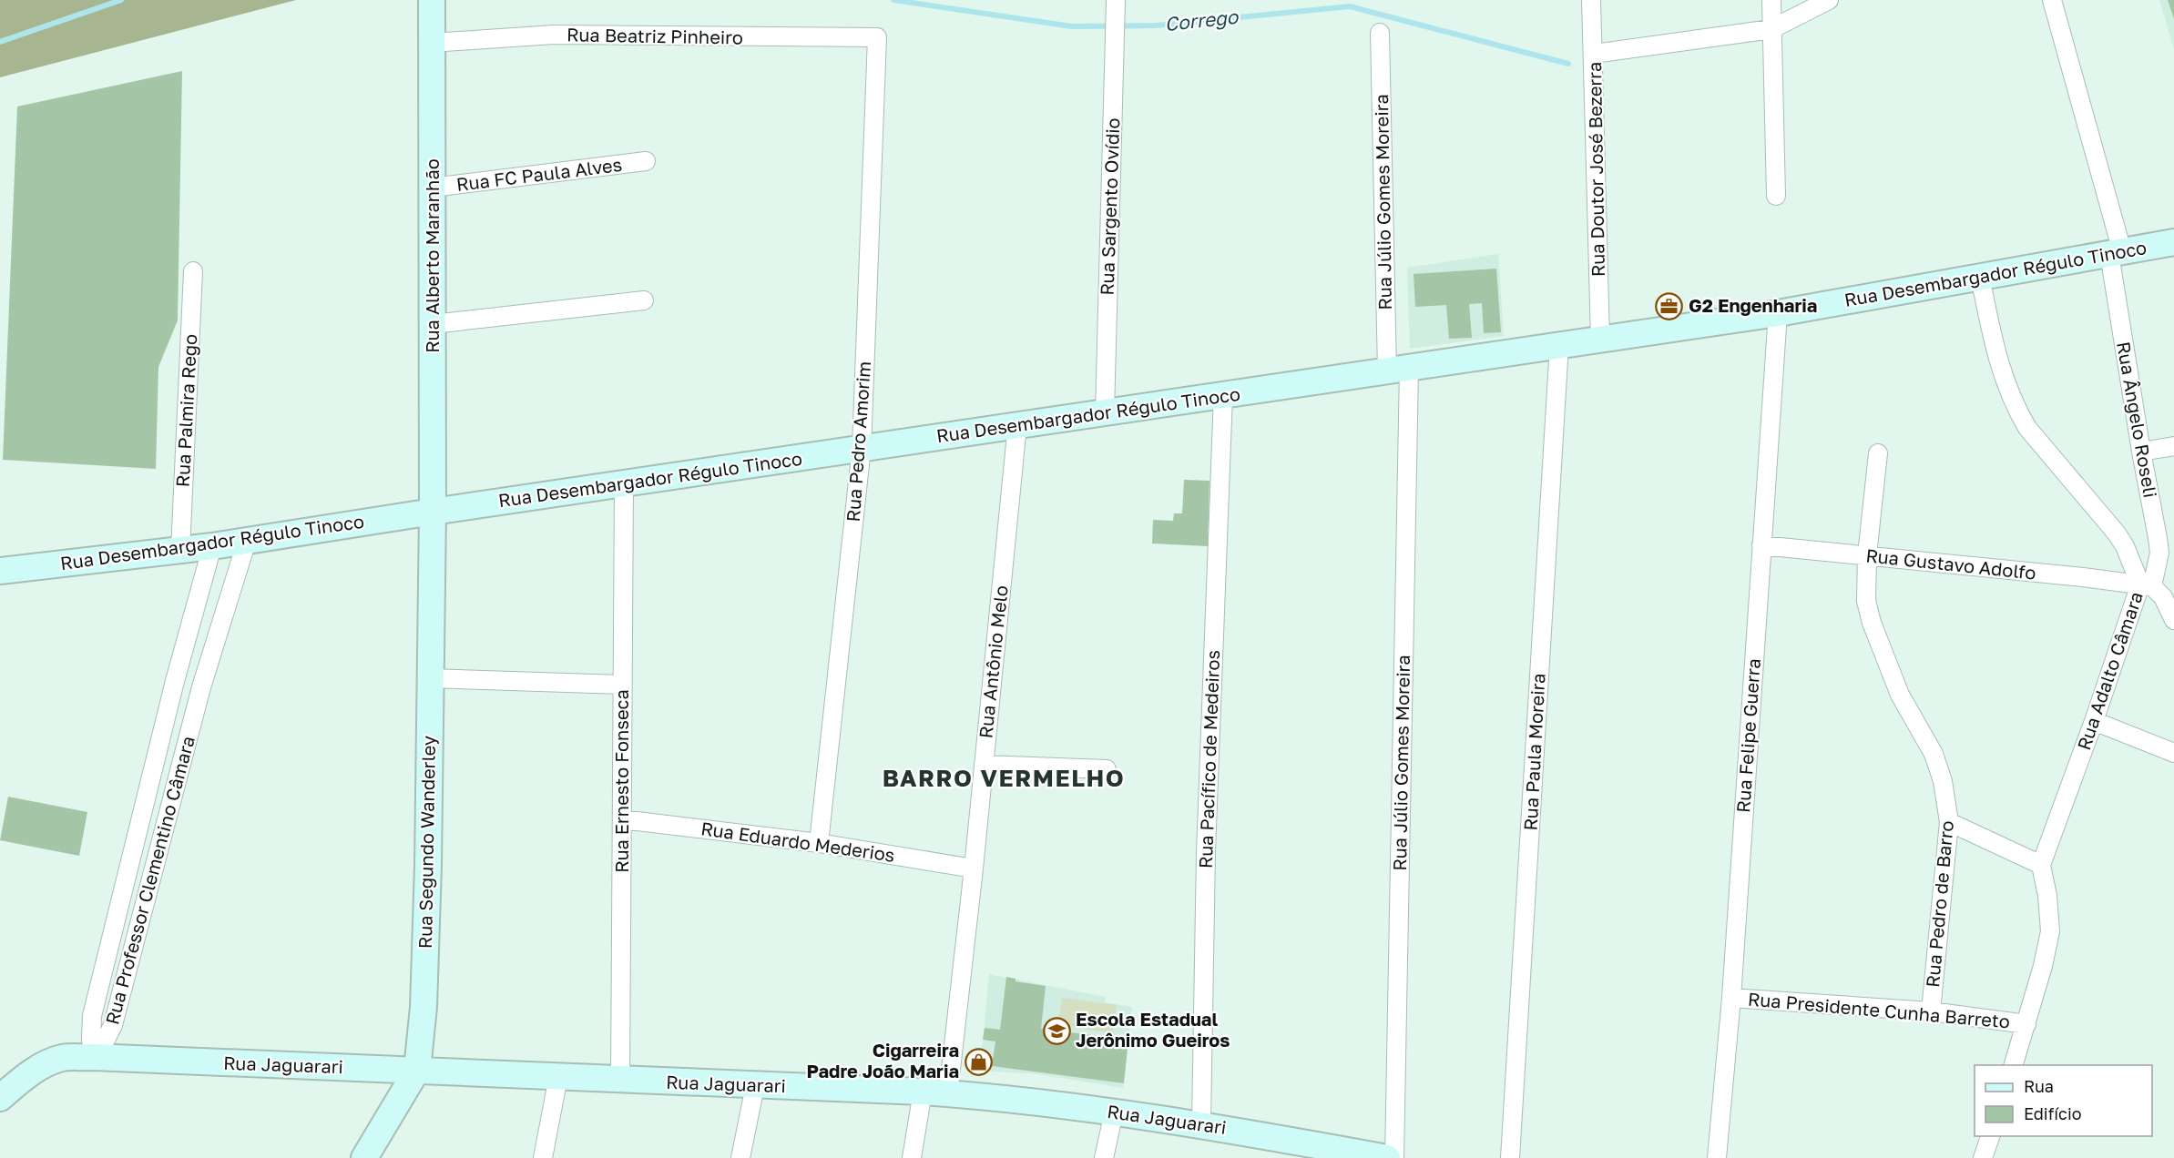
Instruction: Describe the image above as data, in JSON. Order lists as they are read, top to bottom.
{
  "streets": {
    "street": [
      "Rua Beatriz Pinheiro",
      "Rua Doutor José Bezerra",
      "Rua FC Paula Alves",
      "Rua Júlio Gomes Moreira",
      "Rua Sargento Ovídio",
      "Rua Alberto Maranhão",
      "Rua Desembargador Régulo Tinoco",
      "Rua Palmira Rego",
      "Rua Ângelo Roseli",
      "Rua Pedro Amorim",
      "Rua Gustavo Adolfo",
      "Rua Antônio Melo",
      "Rua Adalto Câmara",
      "Rua Felipe Guerra",
      "Rua Paula Moreira",
      "Rua Pacífico de Medeiros",
      "Rua Ernesto Fonseca",
      "Rua Segundo Wanderley",
      "Rua Eduardo Mederios",
      "Rua Professor Clementino Câmara",
      "Rua Pedro de Barro",
      "Rua Presidente Cunha Barreto",
      "Rua Jaguarari"
    ]
  },
  "crossings": [
    ["Rua Beatriz Pinheiro", "Rua Alberto Maranhão"],
    ["Rua Beatriz Pinheiro", "Rua Pedro Amorim"],
    ["Rua Doutor José Bezerra", "Rua Desembargador Régulo Tinoco"],
    ["Rua FC Paula Alves", "Rua Alberto Maranhão"],
    ["Rua Júlio Gomes Moreira", "Rua Desembargador Régulo Tinoco"],
    ["Rua Sargento Ovídio", "Rua Desembargador Régulo Tinoco"],
    ["Rua Alberto Maranhão", "Rua Desembargador Régulo Tinoco"],
    ["Rua Alberto Maranhão", "Rua Segundo Wanderley"],
    ["Rua Desembargador Régulo Tinoco", "Rua Palmira Rego"],
    ["Rua Desembargador Régulo Tinoco", "Rua Ângelo Roseli"],
    ["Rua Desembargador Régulo Tinoco", "Rua Pedro Amorim"],
    ["Rua Desembargador Régulo Tinoco", "Rua Antônio Melo"],
    ["Rua Desembargador Régulo Tinoco", "Rua Adalto Câmara"],
    ["Rua Desembargador Régulo Tinoco", "Rua Felipe Guerra"],
    ["Rua Desembargador Régulo Tinoco", "Rua Paula Moreira"],
    ["Rua Desembargador Régulo Tinoco", "Rua Pacífico de Medeiros"],
    ["Rua Desembargador Régulo Tinoco", "Rua Ernesto Fonseca"],
    ["Rua Desembargador Régulo Tinoco", "Rua Segundo Wanderley"],
    ["Rua Desembargador Régulo Tinoco", "Rua Professor Clementino Câmara"],
    ["Rua Ângelo Roseli", "Rua Gustavo Adolfo"],
    ["Rua Ângelo Roseli", "Rua Adalto Câmara"],
    ["Rua Pedro Amorim", "Rua Eduardo Mederios"],
    ["Rua Gustavo Adolfo", "Rua Adalto Câmara"],
    ["Rua Gustavo Adolfo", "Rua Felipe Guerra"],
    ["Rua Gustavo Adolfo", "Rua Pedro de Barro"],
    ["Rua Antônio Melo", "Rua Eduardo Mederios"],
    ["Rua Antônio Melo", "Rua Jaguarari"],
    ["Rua Felipe Guerra", "Rua Presidente Cunha Barreto"],
    ["Rua Pacífico de Medeiros", "Rua Jaguarari"],
    ["Rua Ernesto Fonseca", "Rua Eduardo Mederios"],
    ["Rua Ernesto Fonseca", "Rua Jaguarari"],
    ["Rua Segundo Wanderley", "Rua Jaguarari"],
    ["Rua Professor Clementino Câmara", "Rua Jaguarari"],
    ["Rua Pedro de Barro", "Rua Presidente Cunha Barreto"]
  ],
  "districts": ["BARRO VERMELHO"],
  "water": ["Corrego"],
  "places": {
    "office": ["G2 Engenharia"],
    "school or university": ["Escola Estadual Jerônimo Gueiros"],
    "shop": ["Cigarreira Padre João Maria"]
  },
  "legend": ["Rua", "Edifício"]
}
